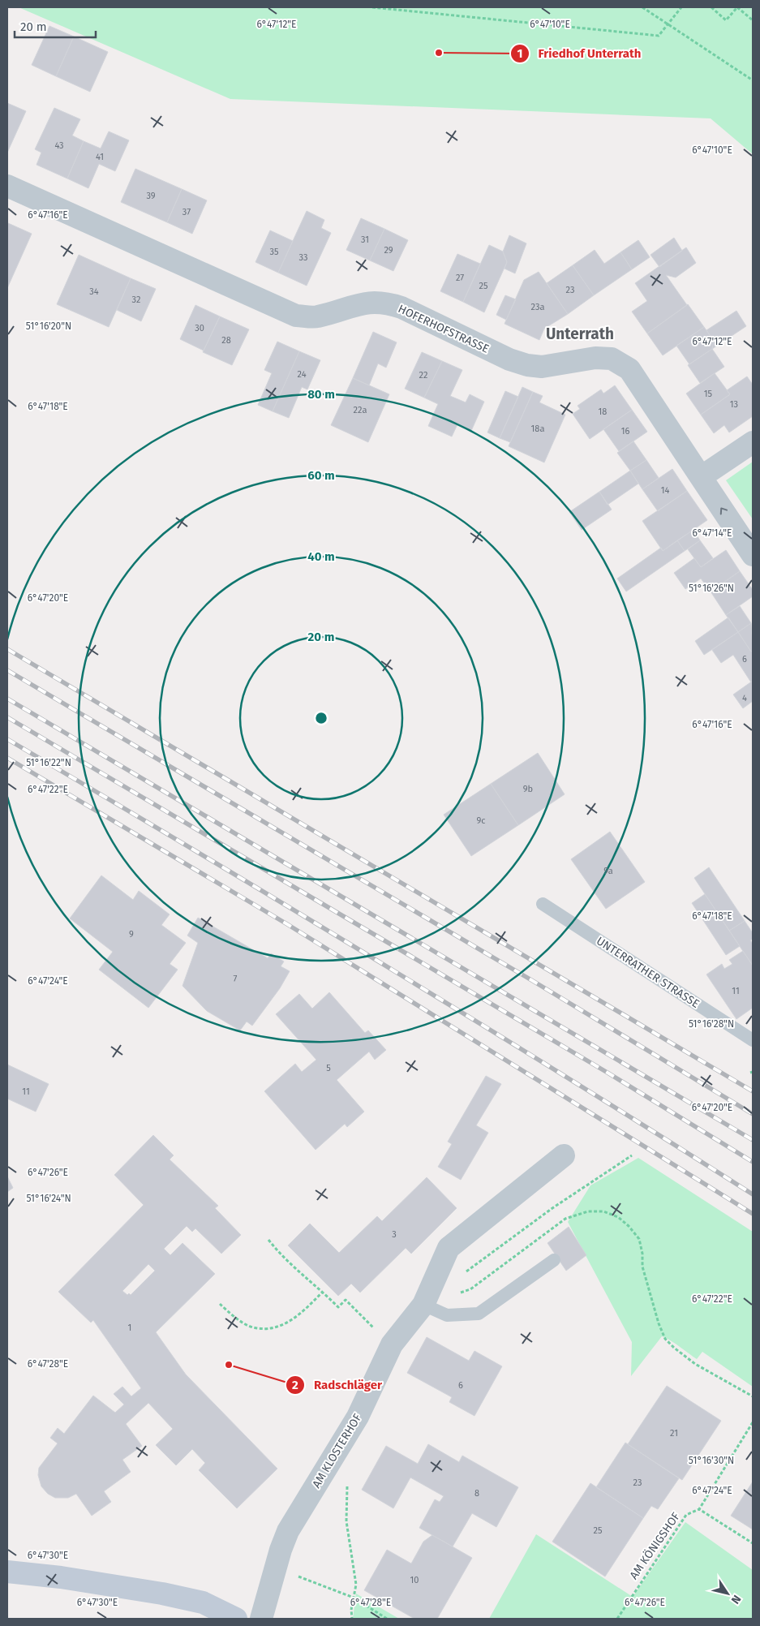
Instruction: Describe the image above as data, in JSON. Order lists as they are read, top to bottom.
{
  "streets": {
    "street": ["HOFERHOFSTRASSE", "AM KLOSTERHOF"],
    "lane": ["UNTERRATHER STRASSE"],
    "path": ["AM KÖNIGSHOF"]
  },
  "districts": ["Unterrath"],
  "places": ["Friedhof Unterrath", "Radschläger"],
  "house_numbers": [
    "43",
    "41",
    "39",
    "37",
    "31",
    "29",
    "35",
    "33",
    "27",
    "25",
    "23",
    "34",
    "32",
    "23a",
    "30",
    "28",
    "24",
    "22",
    "15",
    "13",
    "22a",
    "18",
    "18a",
    "16",
    "14",
    "6",
    "4",
    "9b",
    "9c",
    "9a",
    "9",
    "7",
    "11",
    "5",
    "11",
    "3",
    "1",
    "6",
    "21",
    "23",
    "8",
    "25",
    "10"
  ],
  "scale_bar": "20 m",
  "north": "bottom right",
  "coordinates": [
    "6°47'12\"E",
    "6°47'10\"E",
    "6°47'16\"E",
    "51°16'20\"N",
    "6°47'18\"E",
    "6°47'14\"E",
    "51°16'26\"N",
    "6°47'20\"E",
    "51°16'22\"N",
    "6°47'22\"E",
    "6°47'24\"E",
    "51°16'28\"N",
    "6°47'26\"E",
    "51°16'24\"N",
    "6°47'28\"E",
    "51°16'30\"N",
    "6°47'30\"E"
  ],
  "rings": [
    "80 m",
    "60 m",
    "40 m",
    "20 m"
  ]
}
